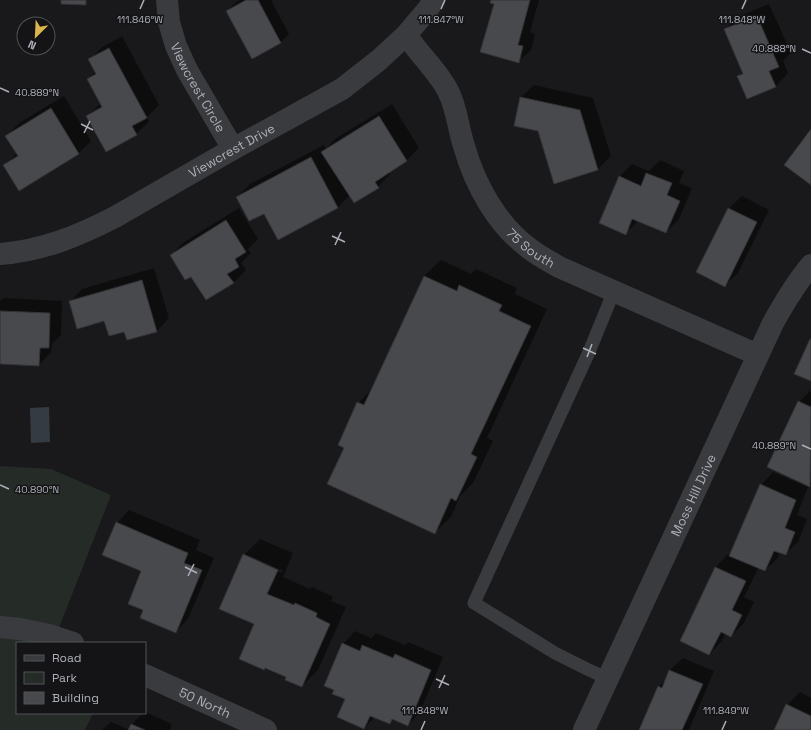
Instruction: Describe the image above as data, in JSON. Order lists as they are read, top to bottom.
{
  "streets": {
    "street": [
      "Viewcrest Circle",
      "Viewcrest Drive",
      "75 South",
      "Moss Hill Drive",
      "50 North"
    ]
  },
  "crossings": [
    ["Viewcrest Circle", "Viewcrest Drive"],
    ["Viewcrest Drive", "75 South"],
    ["75 South", "Moss Hill Drive"]
  ],
  "legend": ["Road", "Park", "Building"],
  "north": "bottom left",
  "coordinates": [
    "111.846°W",
    "111.847°W",
    "111.848°W",
    "40.888°N",
    "40.889°N",
    "40.890°N",
    "111.849°W"
  ]
}
